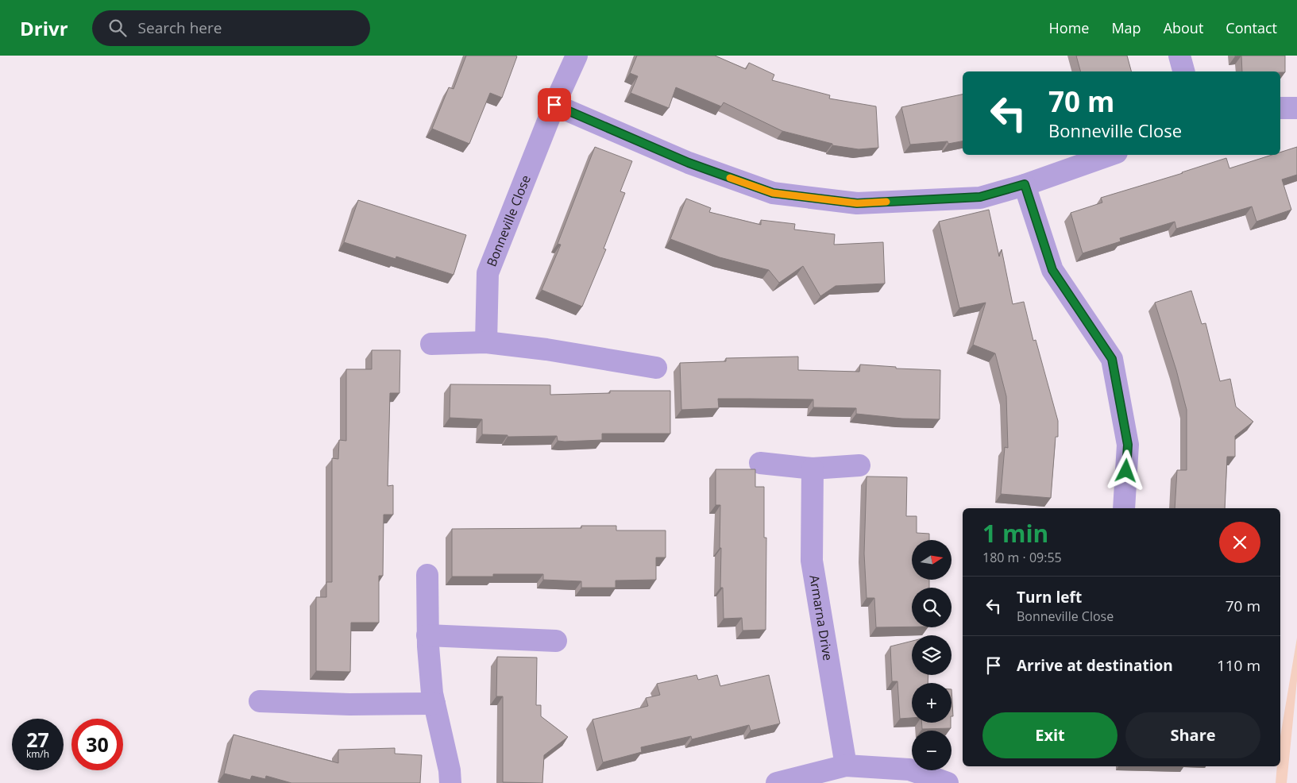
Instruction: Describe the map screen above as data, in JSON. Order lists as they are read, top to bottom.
{
  "streets": {
    "street": ["Bonneville Close", "Armarna Drive"]
  },
  "north": "right",
  "page": {
    "header": "Drivr",
    "search": "Search here",
    "nav": [
      "Home",
      "Map",
      "About",
      "Contact"
    ],
    "turn": ["70 m", "Bonneville Close"],
    "heading": ["1 min", "180 m · 09:55"],
    "map_buttons": ["+", "−"],
    "list": [
      {
        "name": "Turn left",
        "note": "Bonneville Close",
        "value": "70 m"
      },
      {
        "name": "Arrive at destination",
        "value": "110 m"
      }
    ],
    "buttons": ["Exit", "Share"],
    "speed": "27 km/h",
    "limit": "30"
  }
}
